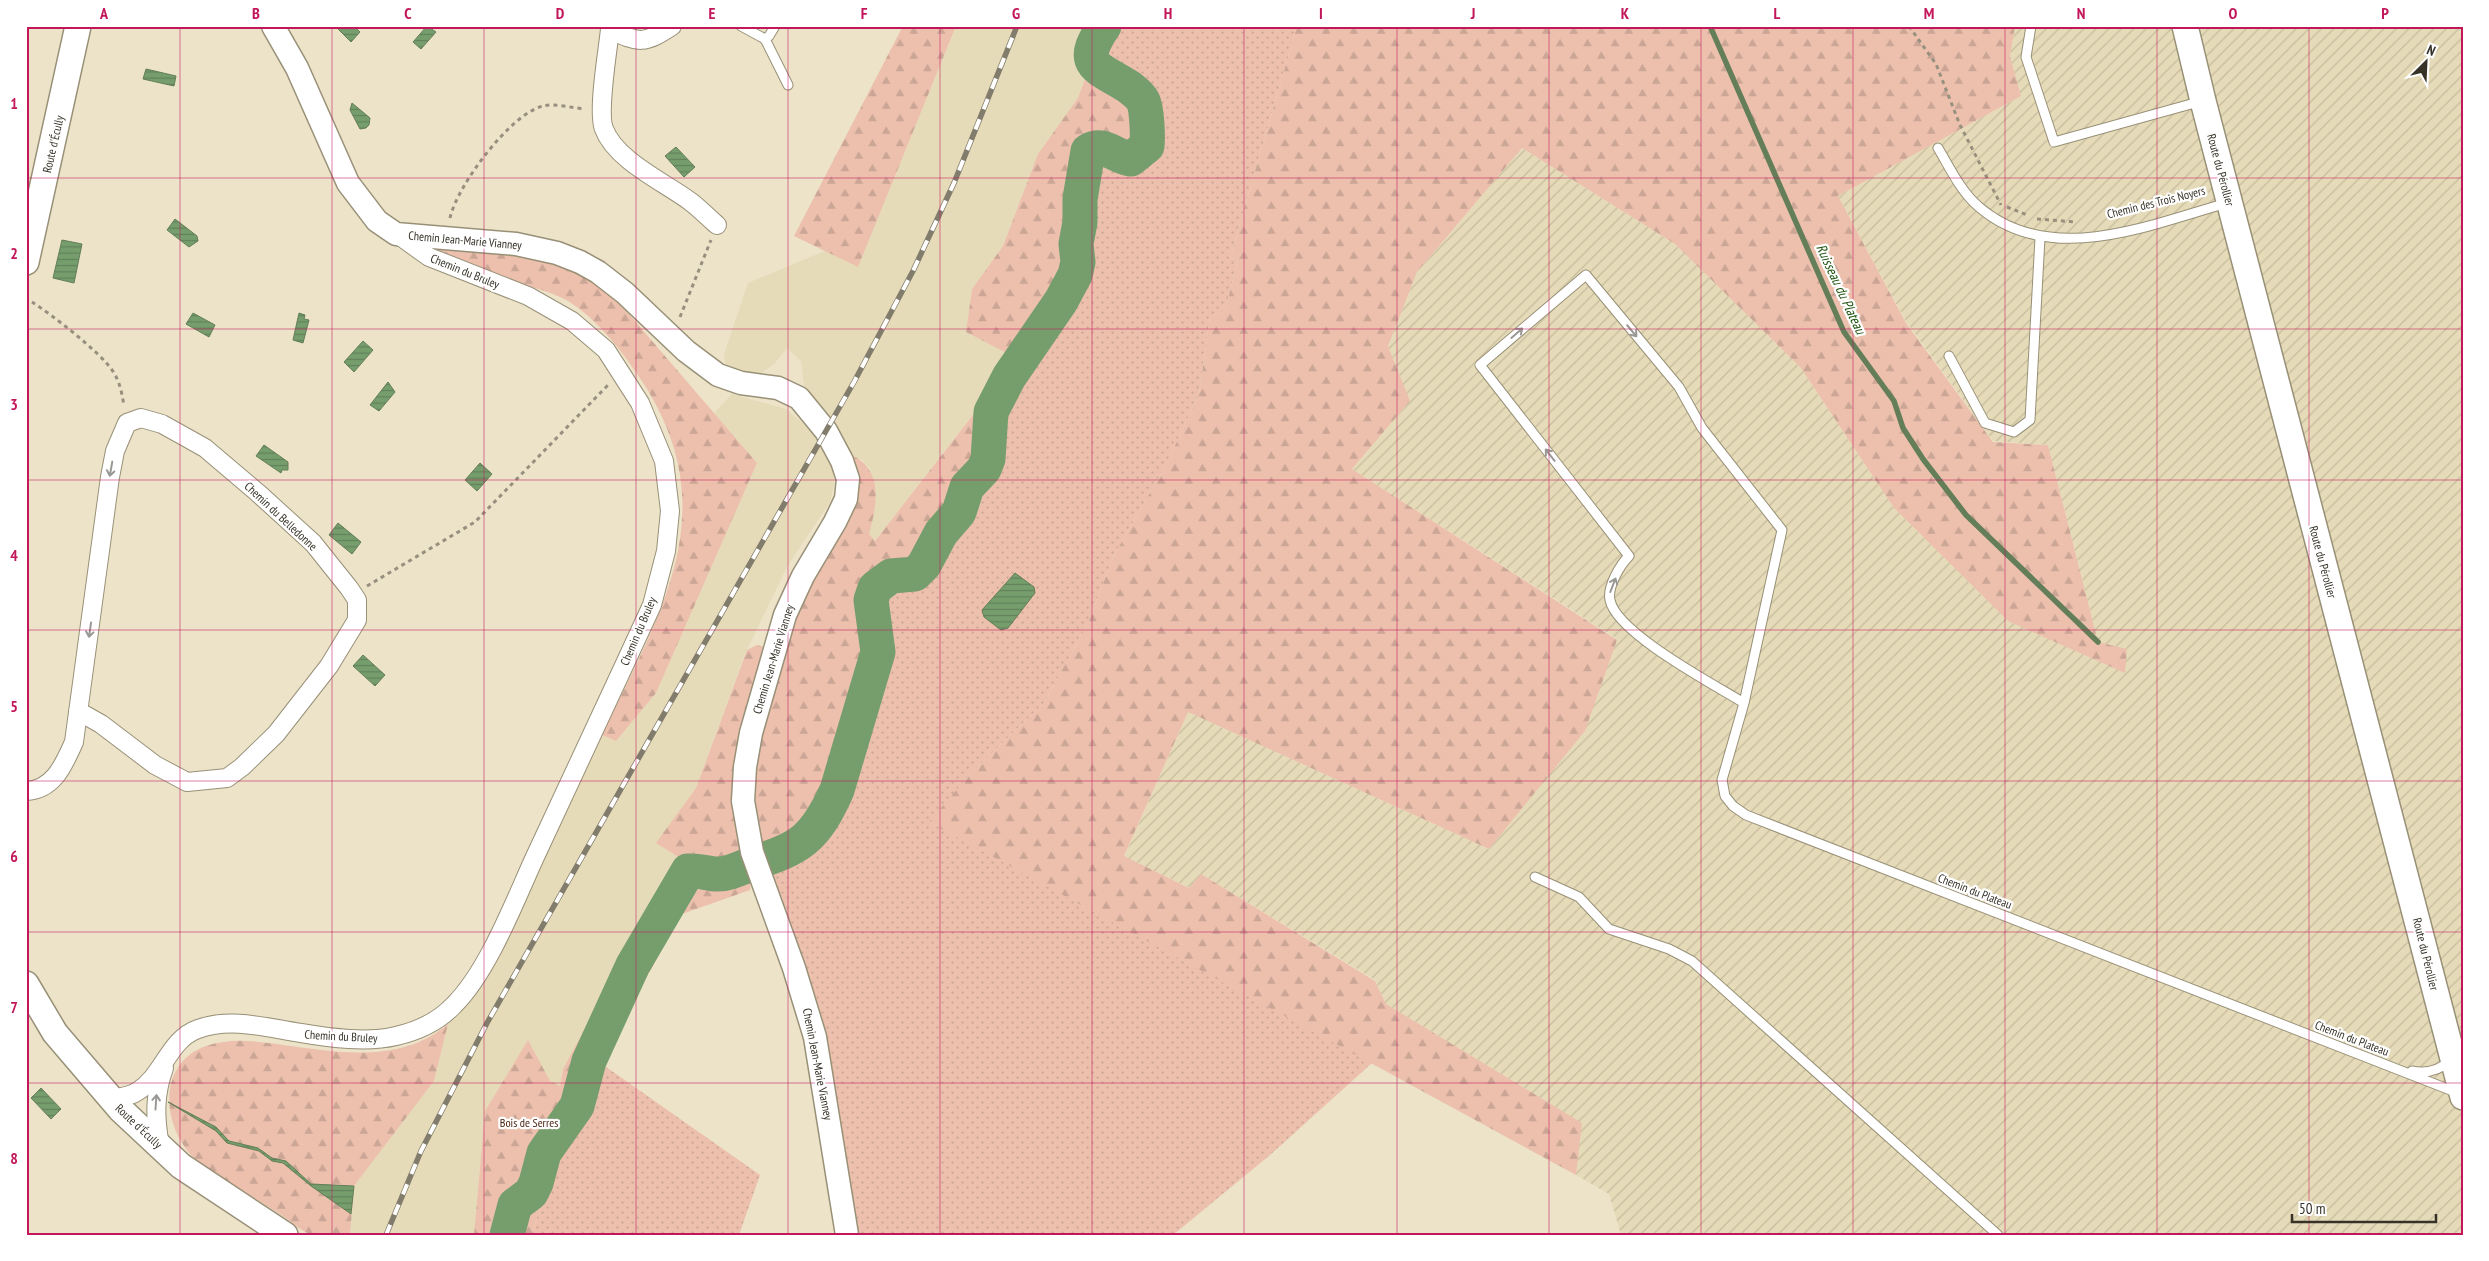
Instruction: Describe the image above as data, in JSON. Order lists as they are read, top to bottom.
{
  "streets": {
    "main road": ["Route d'Écully", "Route du Pérollier"],
    "street": ["Chemin Jean-Marie Vianney", "Chemin du Bruley", "Chemin du Belledonne"],
    "lane": ["Chemin du Plateau"]
  },
  "crossings": [
    ["Route d'Écully", "Chemin du Bruley"],
    ["Route du Pérollier", "Chemin du Plateau"],
    ["Chemin Jean-Marie Vianney", "Chemin du Bruley"]
  ],
  "water": ["Ruisseau du Plateau"],
  "parks": ["Bois de Serres"],
  "scale_bar": "50 m",
  "north": "top right",
  "grid": {
    "columns": [
      "A",
      "B",
      "C",
      "D",
      "E",
      "F",
      "G",
      "H",
      "I",
      "J",
      "K",
      "L",
      "M",
      "N",
      "O",
      "P"
    ],
    "rows": [
      "1",
      "2",
      "3",
      "4",
      "5",
      "6",
      "7",
      "8"
    ]
  }
}
